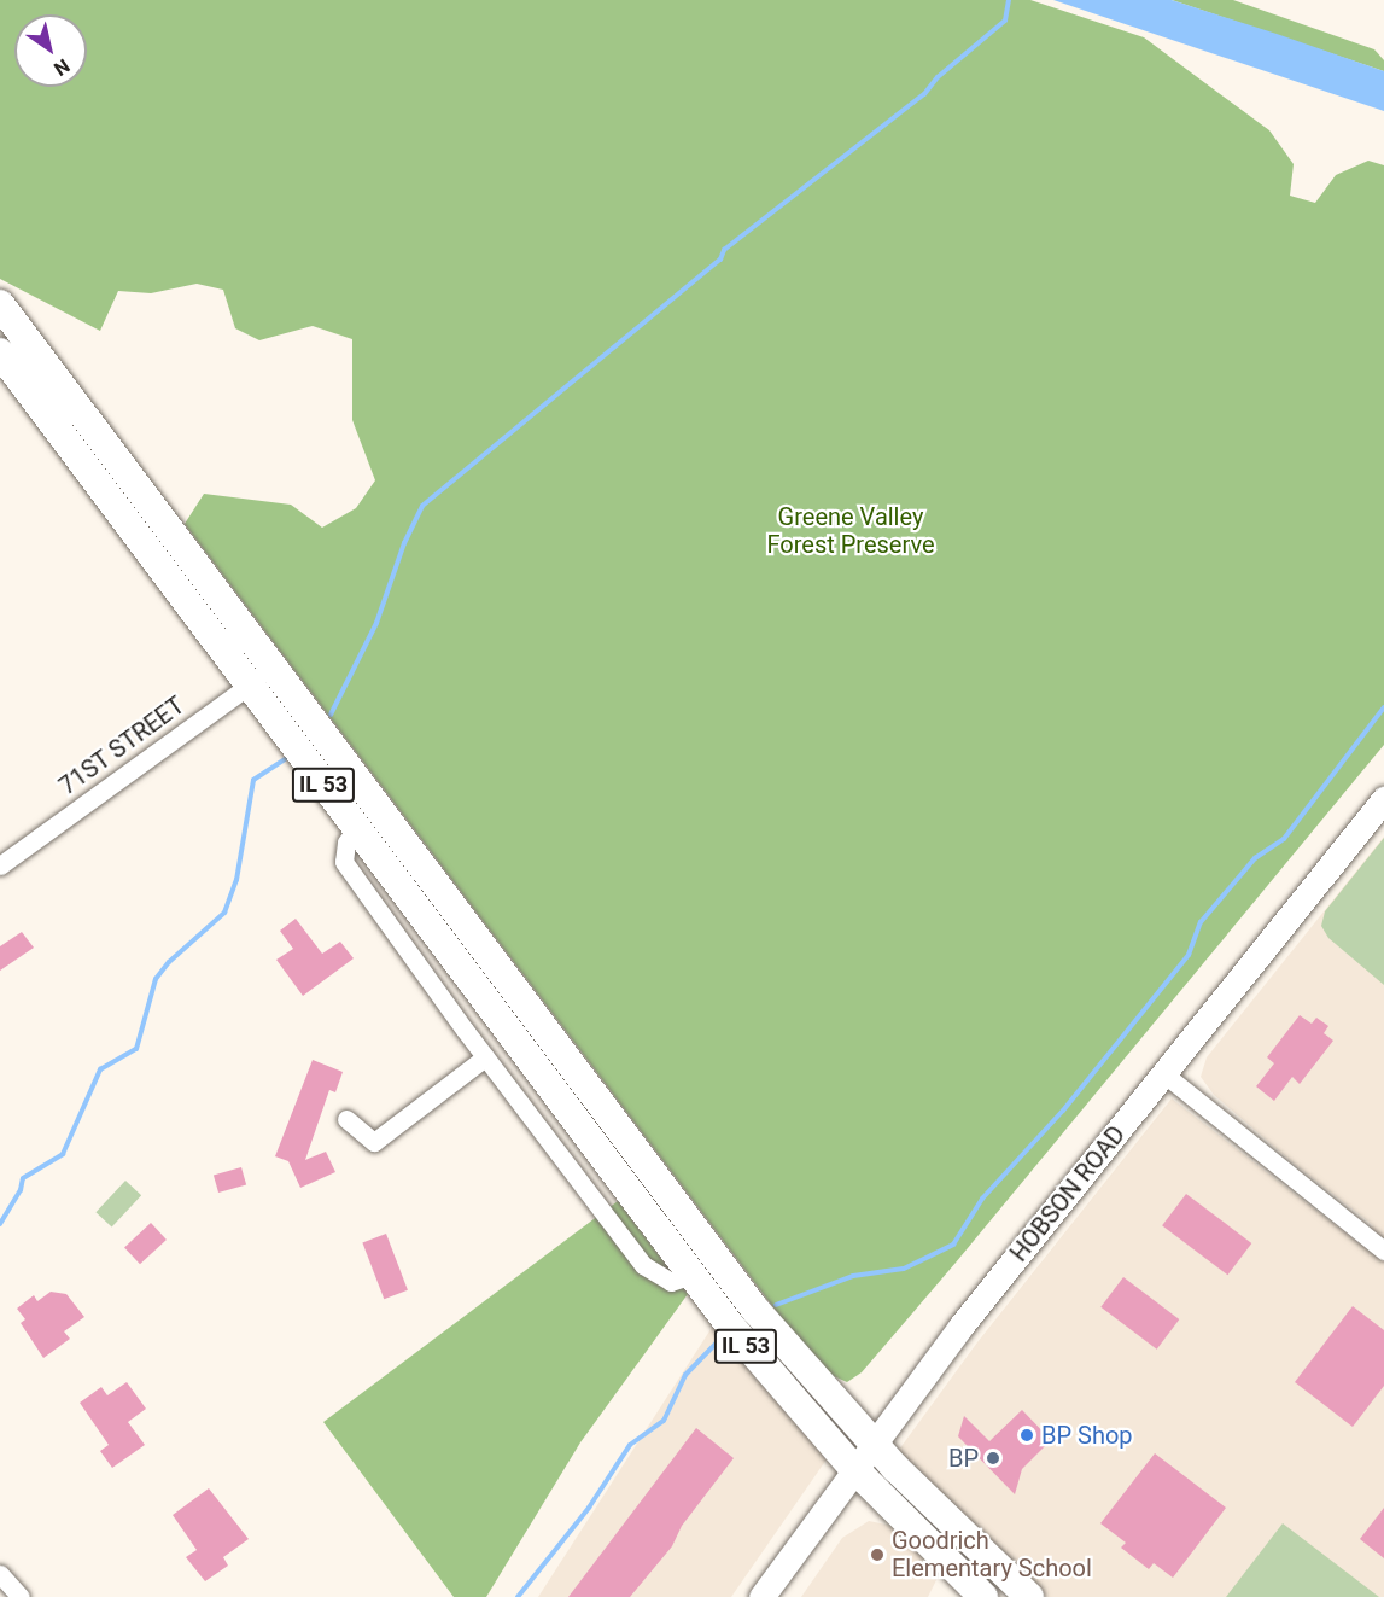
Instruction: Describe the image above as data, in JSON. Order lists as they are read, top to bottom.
{
  "streets": {
    "main road": ["IL 53", "HOBSON ROAD"],
    "street": ["71ST STREET"]
  },
  "crossings": [
    ["71ST STREET", "IL 53"],
    ["IL 53", "HOBSON ROAD"]
  ],
  "parks": ["Greene Valley Forest Preserve"],
  "places": ["BP Shop", "BP", "Goodrich Elementary School"],
  "north": "bottom right"
}
